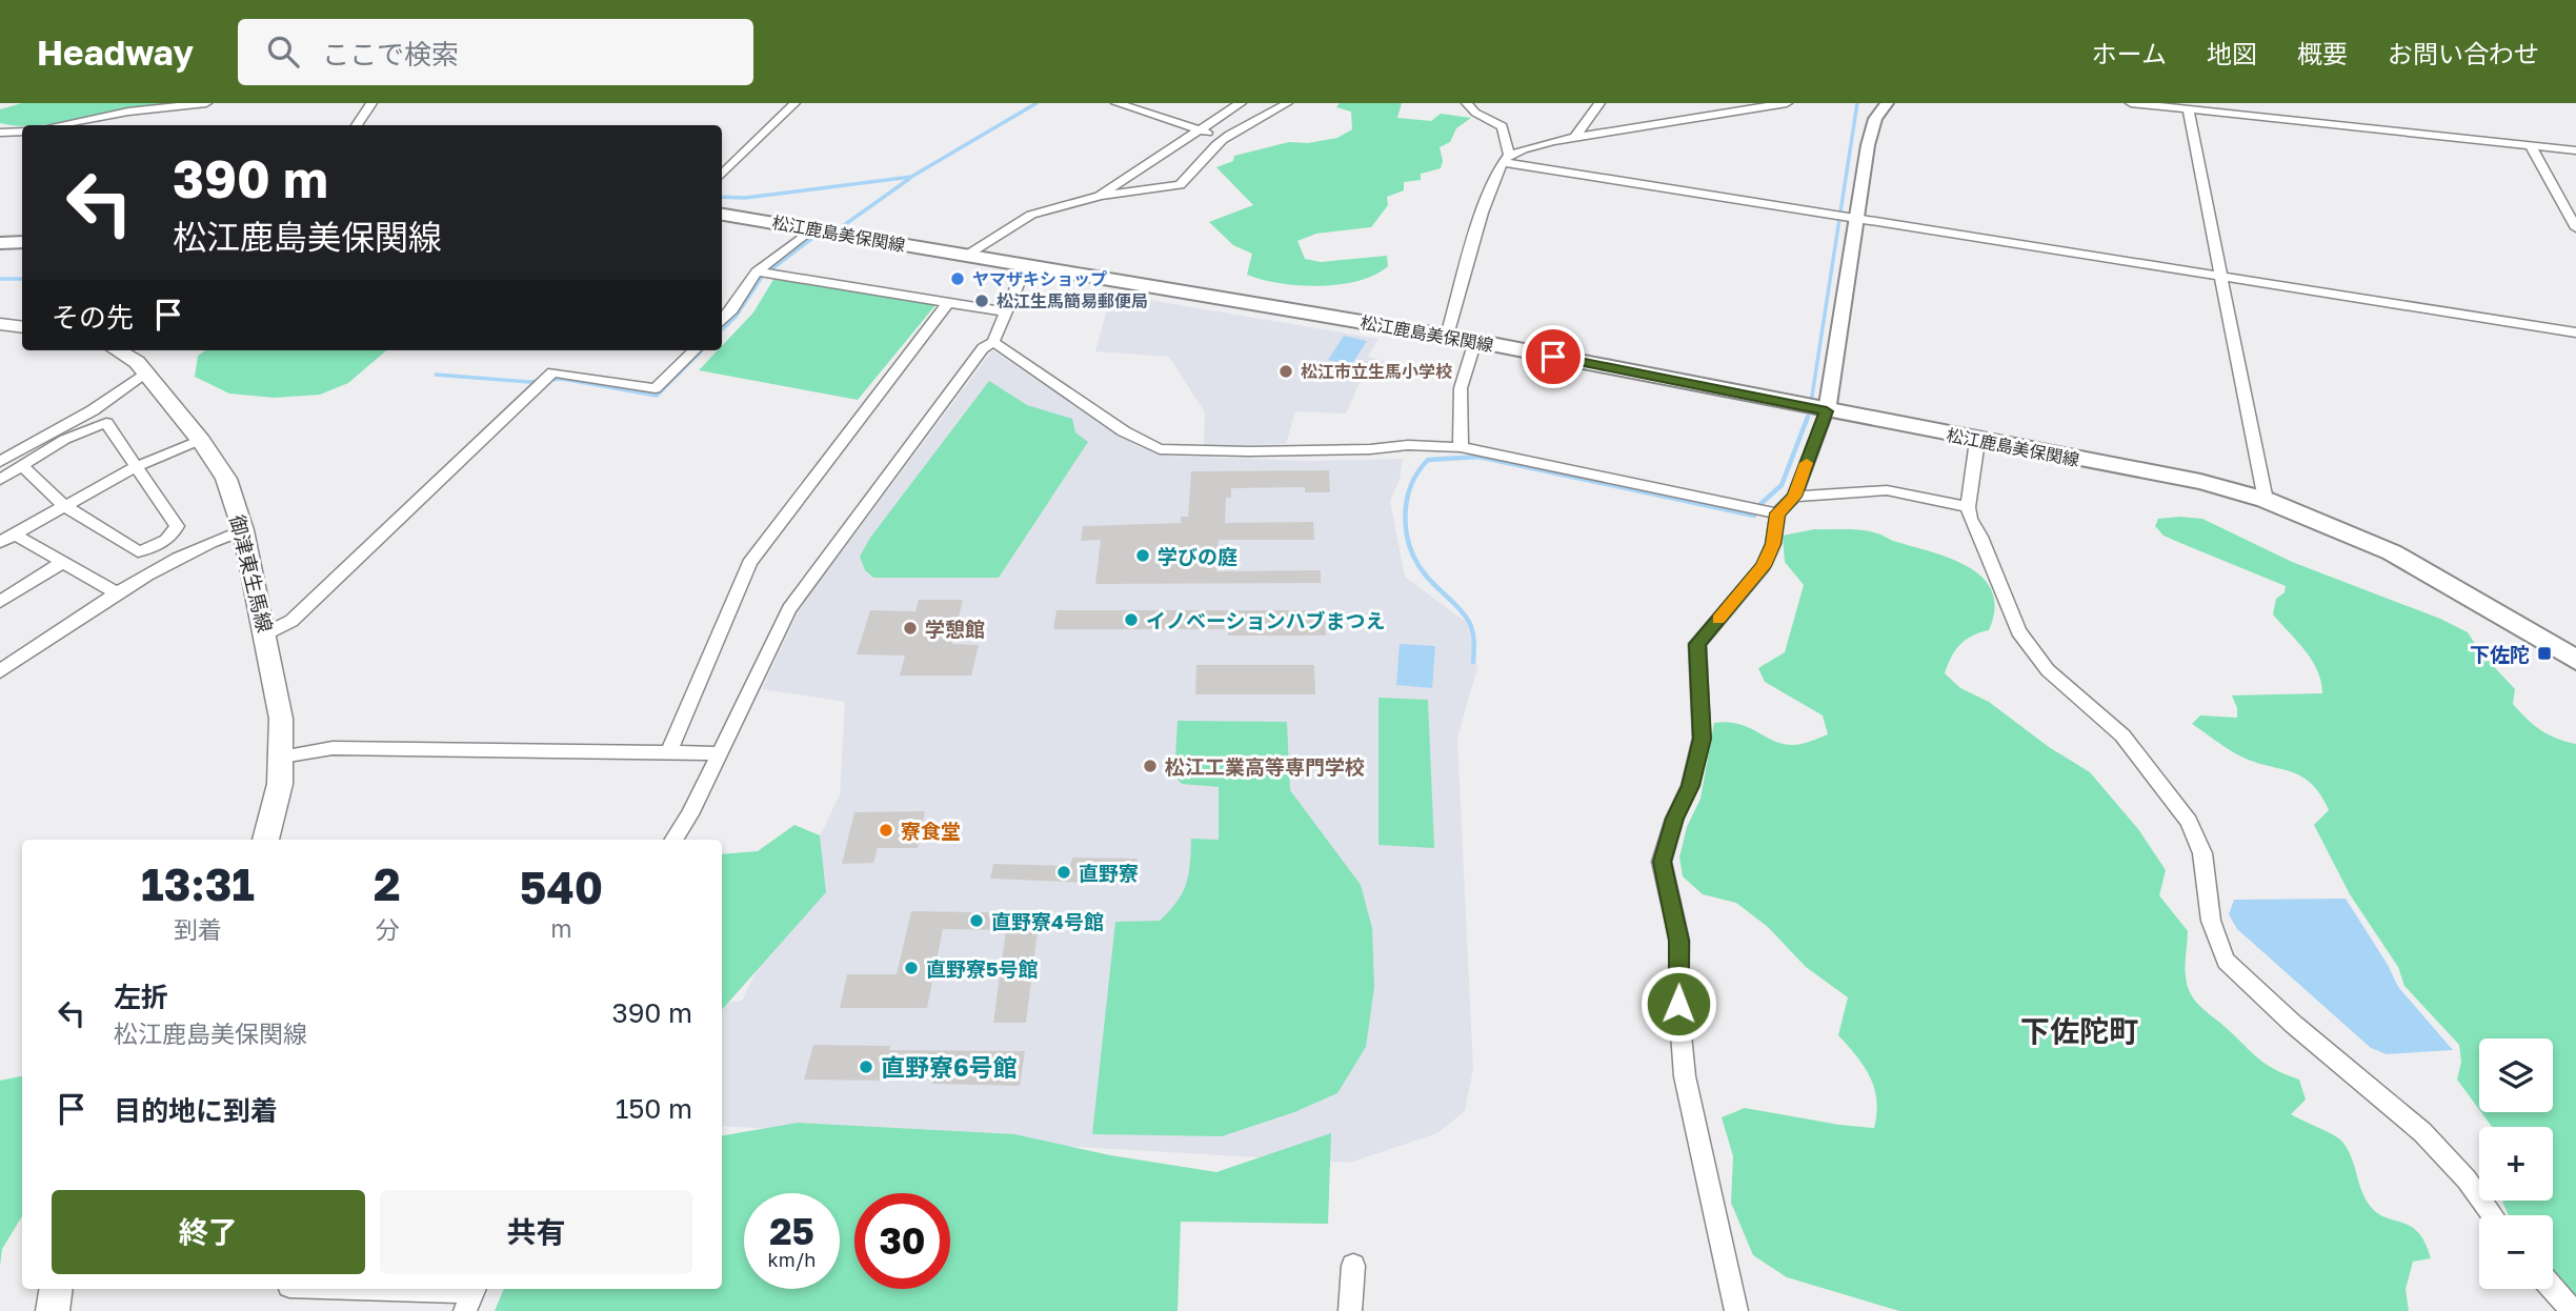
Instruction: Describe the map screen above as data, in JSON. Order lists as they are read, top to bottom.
{
  "streets": {
    "main road": ["松江鹿島美保関線", "御津東生馬線"]
  },
  "districts": ["下佐陀町"],
  "places": {
    "other": [
      "ヤマザキショップ",
      "松江生馬簡易郵便局",
      "松江市立生馬小学校",
      "学びの庭",
      "イノベーションハブまつえ",
      "学憩館",
      "松江工業高等専門学校",
      "寮食堂",
      "直野寮",
      "直野寮4号館",
      "直野寮5号館",
      "直野寮6号館"
    ],
    "transit": ["下佐陀"]
  },
  "page": {
    "header": "Headway",
    "search": "ここで検索",
    "nav": [
      "ホーム",
      "地図",
      "概要",
      "お問い合わせ"
    ],
    "turn": ["390 m", "松江鹿島美保関線"],
    "then": "その先",
    "eta": [
      "13:31",
      "到着",
      "2",
      "分",
      "540",
      "m"
    ],
    "list": [
      {
        "name": "左折",
        "note": "松江鹿島美保関線",
        "value": "390 m"
      },
      {
        "name": "目的地に到着",
        "value": "150 m"
      }
    ],
    "map_buttons": ["+", "−"],
    "buttons": ["終了", "共有"],
    "speed": "25 km/h",
    "limit": "30"
  }
}
